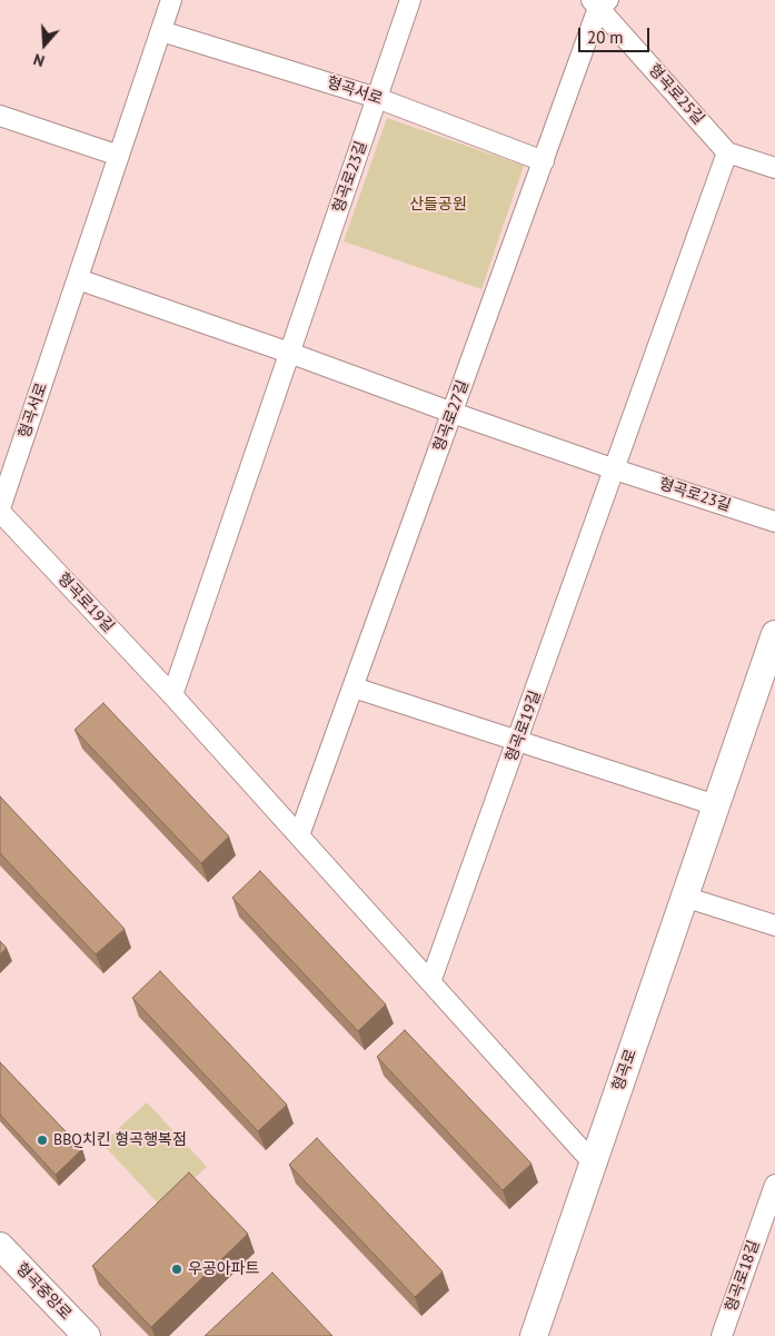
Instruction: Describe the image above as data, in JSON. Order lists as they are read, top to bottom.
{
  "streets": {
    "street": [
      "형곡서로",
      "형곡로25길",
      "형곡로23길",
      "형곡로27길",
      "형곡로19길",
      "형곡로",
      "형곡로18길",
      "형곡중앙로"
    ]
  },
  "crossings": [
    ["형곡서로", "형곡로23길"],
    ["형곡서로", "형곡로27길"],
    ["형곡서로", "형곡로19길"],
    ["형곡로25길", "형곡로27길"],
    ["형곡로23길", "형곡로27길"],
    ["형곡로23길", "형곡로19길"],
    ["형곡로27길", "형곡로19길"],
    ["형곡로19길", "형곡로"]
  ],
  "parks": ["산들공원"],
  "places": ["BBQ치킨 형곡행복점", "우공아파트"],
  "scale_bar": "20 m",
  "north": "bottom"
}
